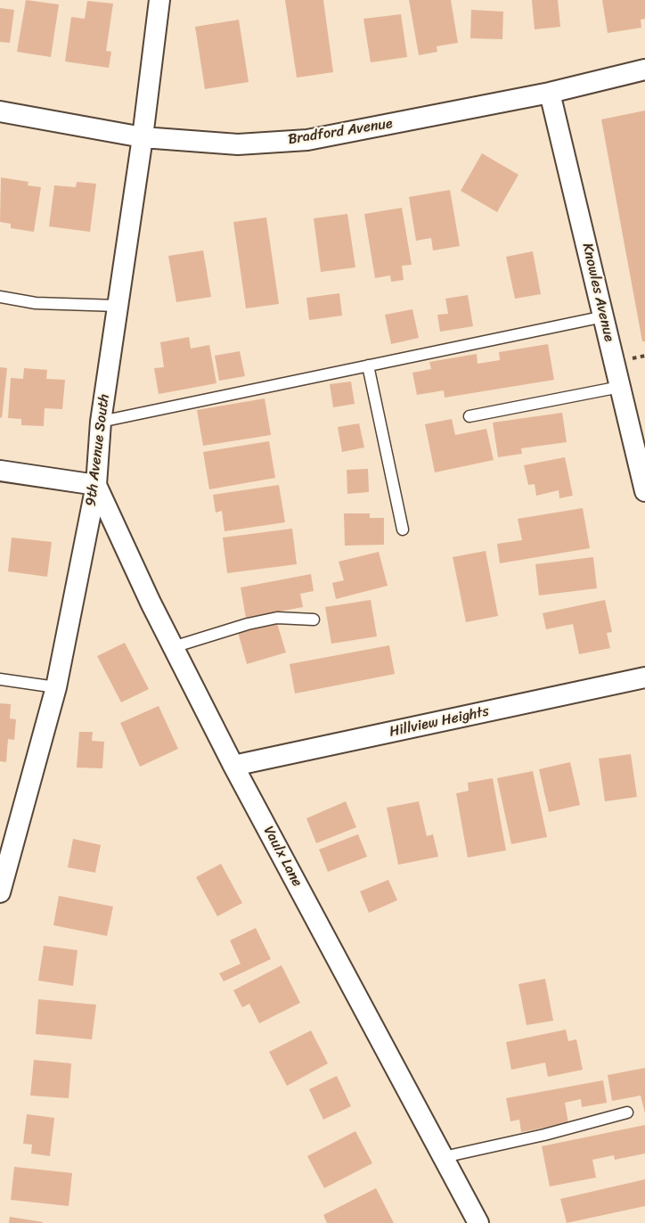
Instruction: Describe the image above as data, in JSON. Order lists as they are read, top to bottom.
{
  "streets": {
    "street": [
      "Bradford Avenue",
      "Knowles Avenue",
      "9th Avenue South",
      "Hillview Heights",
      "Vaulx Lane"
    ]
  },
  "crossings": [
    ["Bradford Avenue", "Knowles Avenue"],
    ["Bradford Avenue", "9th Avenue South"],
    ["9th Avenue South", "Vaulx Lane"],
    ["Hillview Heights", "Vaulx Lane"]
  ]
}
